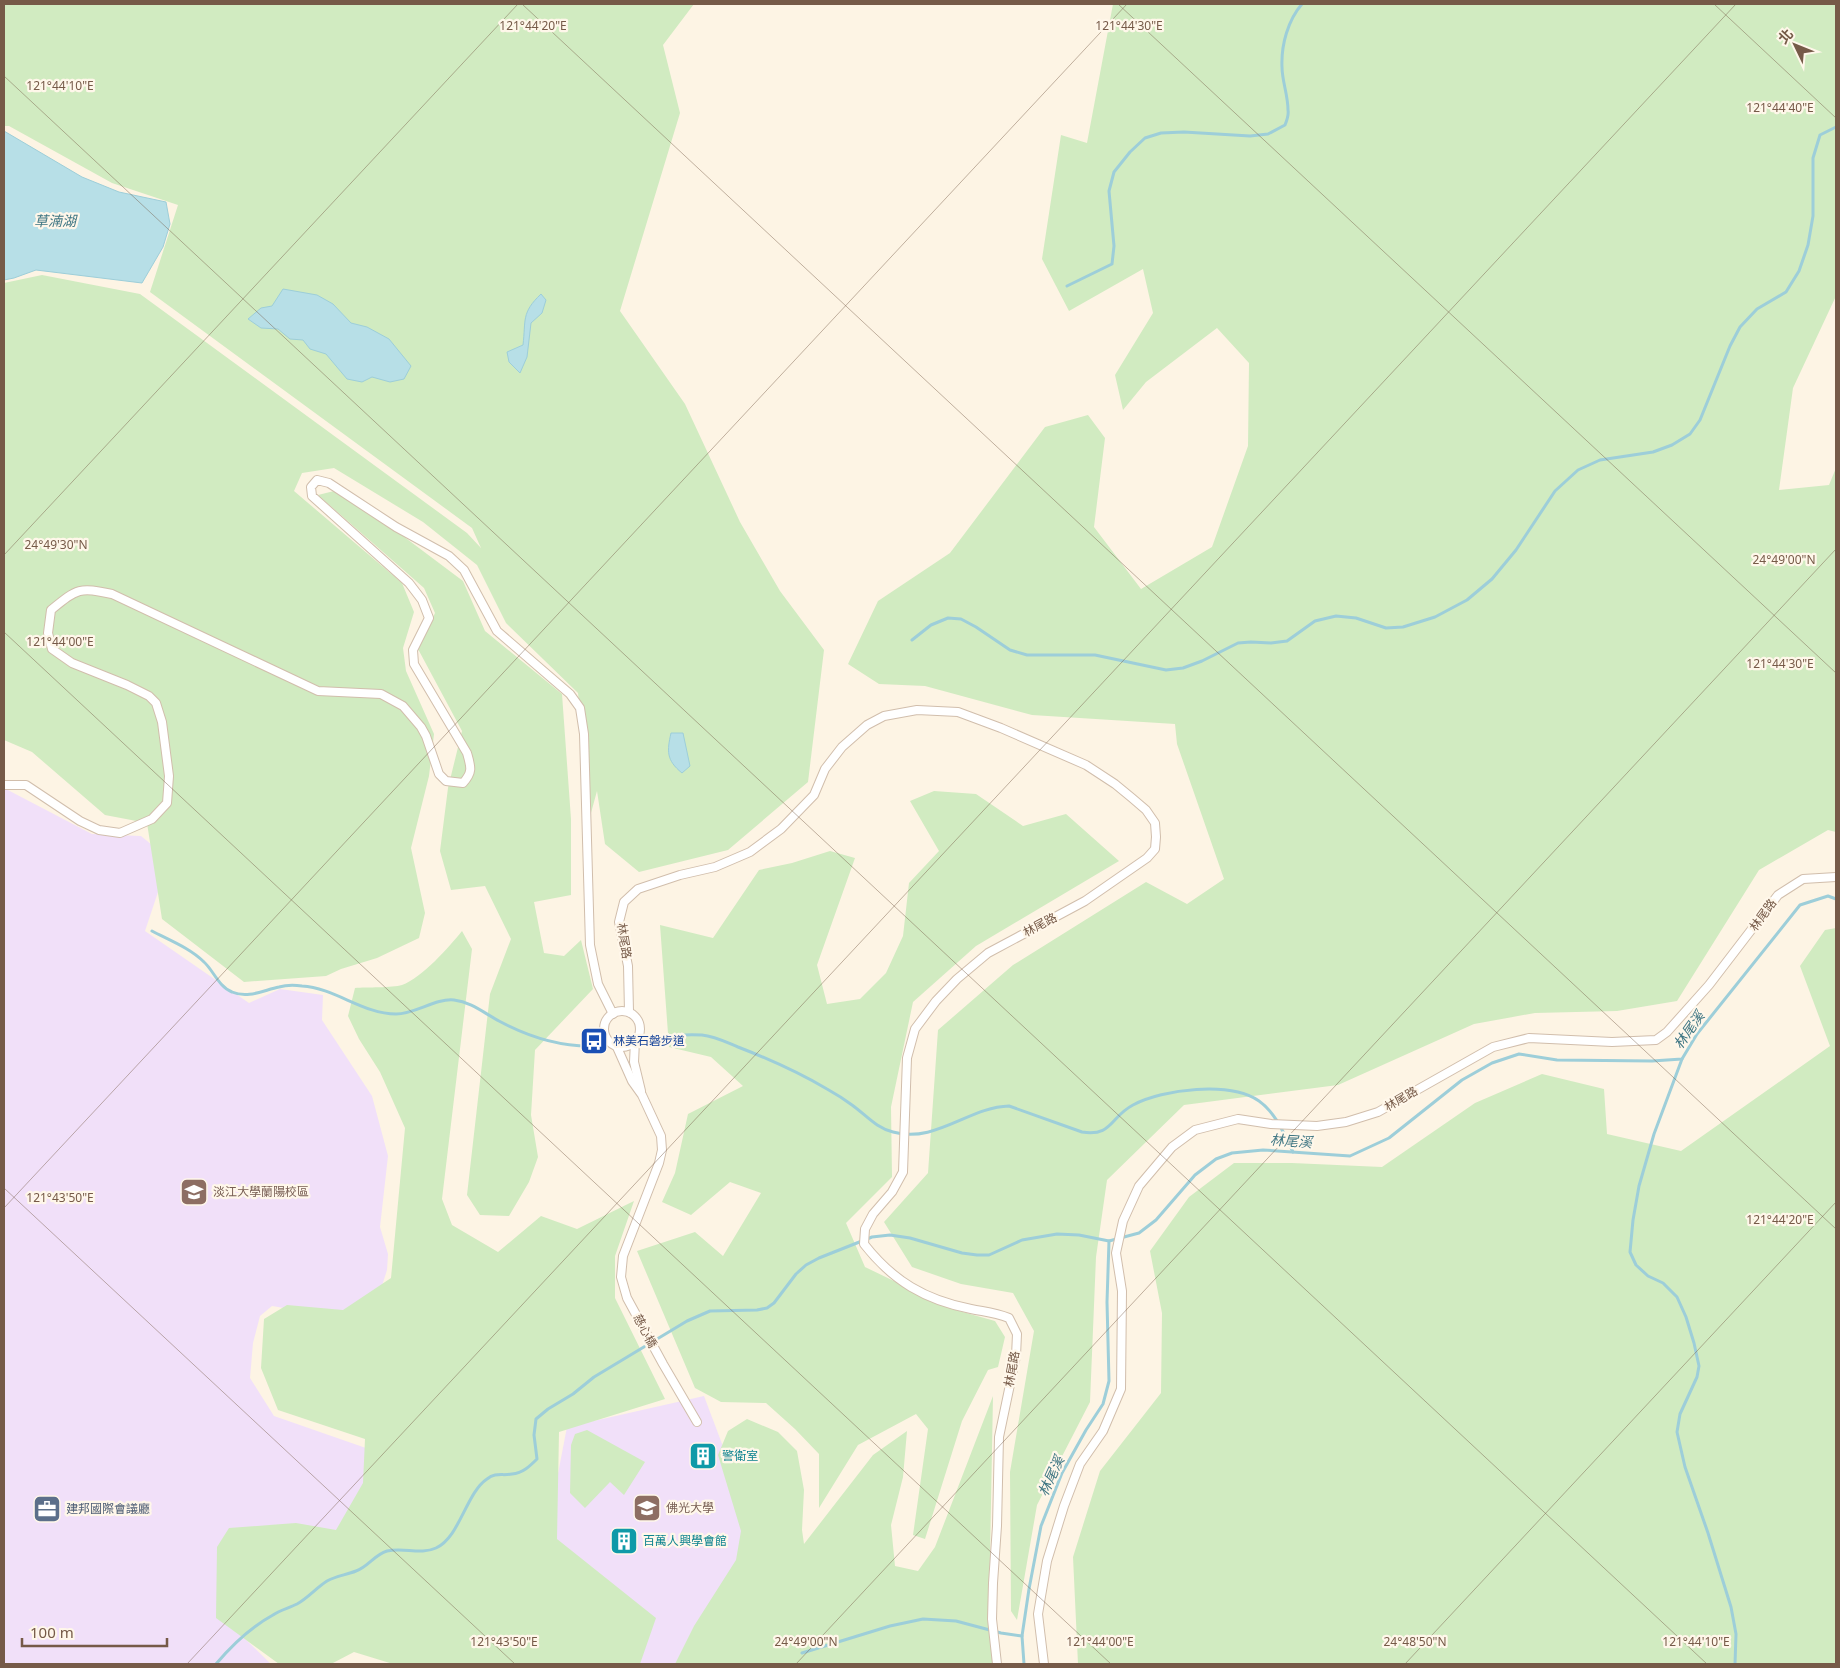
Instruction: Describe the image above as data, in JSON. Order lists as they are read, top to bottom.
{
  "streets": {
    "street": ["林尾路", "慈心橋"]
  },
  "water": ["草湳湖", "林尾溪"],
  "places": {
    "bus stop": ["林美石磐步道"],
    "school or university": ["淡江大學蘭陽校區", "佛光大學"],
    "building": ["警衛室", "百萬人興學會館"],
    "office": ["建邦國際會議廳"]
  },
  "scale_bar": "100 m",
  "north": "top left",
  "coordinates": [
    "121°44'20\"E",
    "121°44'30\"E",
    "121°44'10\"E",
    "121°44'40\"E",
    "24°49'30\"N",
    "24°49'00\"N",
    "121°44'00\"E",
    "121°43'50\"E",
    "24°48'50\"N"
  ]
}
